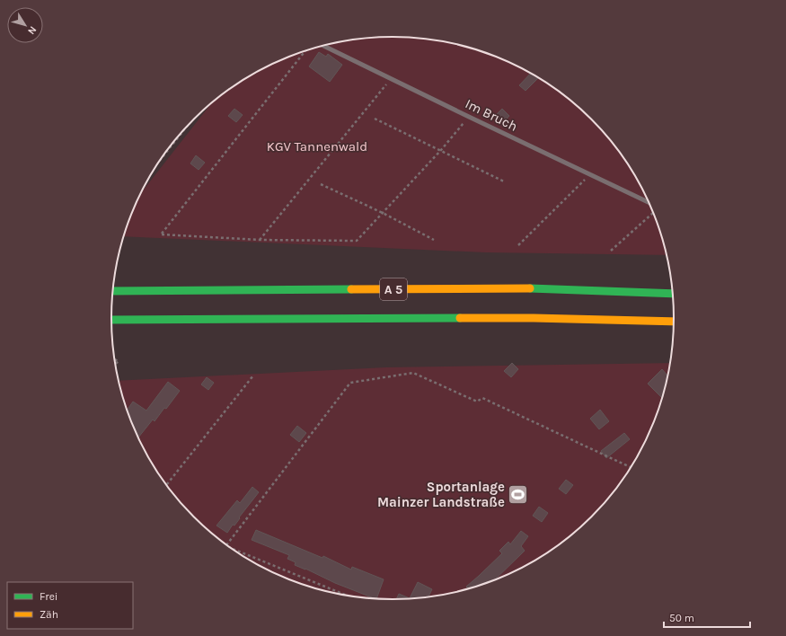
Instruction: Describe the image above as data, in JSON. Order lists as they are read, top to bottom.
{
  "streets": {
    "highway": ["A 5"],
    "lane": ["Im Bruch"]
  },
  "parks": ["KGV Tannenwald"],
  "places": {
    "sports": ["Sportanlage Mainzer Landstraße"]
  },
  "legend": ["Frei", "Zäh"],
  "scale_bar": "50 m",
  "north": "bottom right"
}
